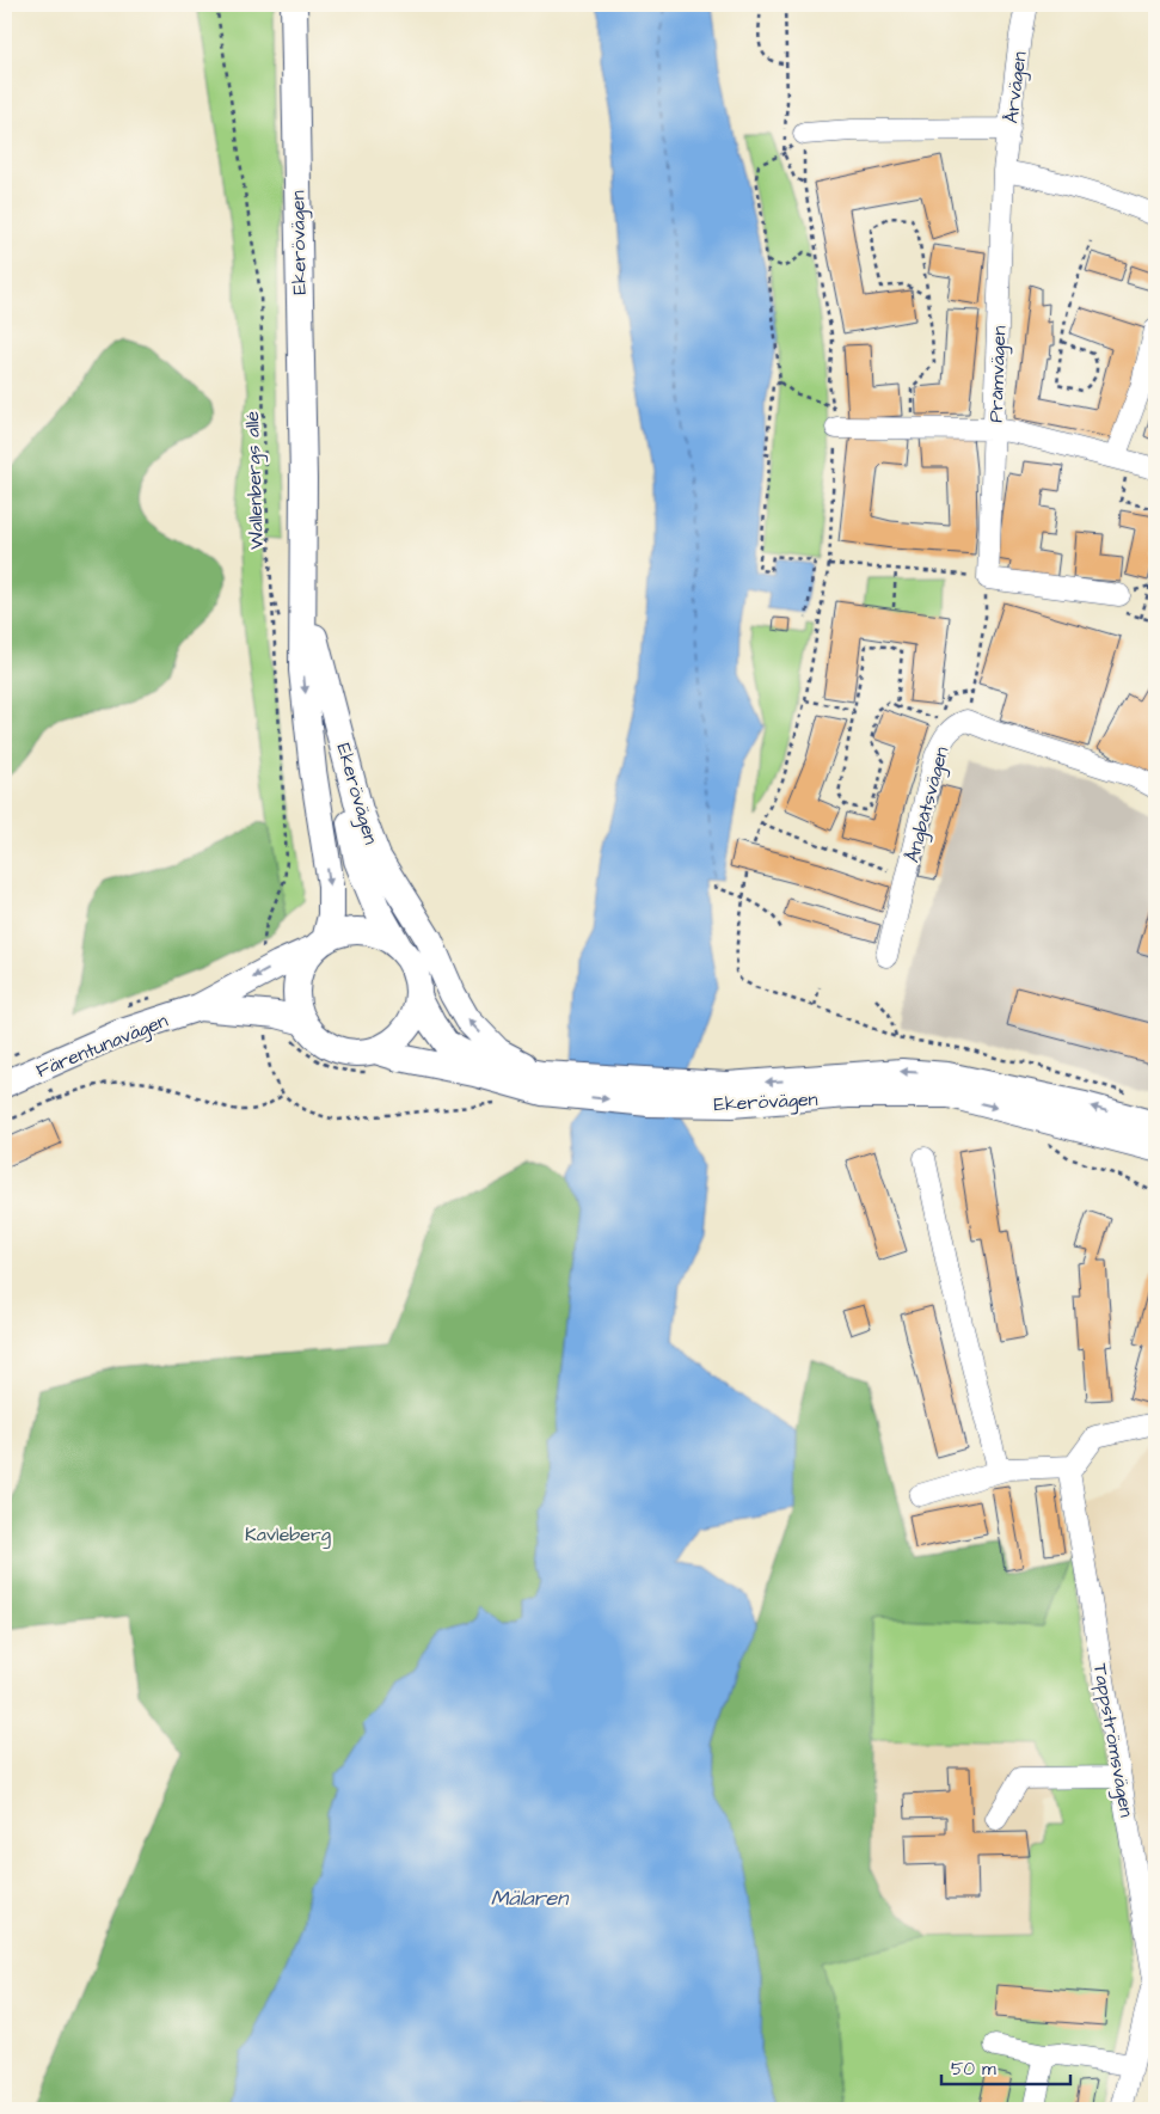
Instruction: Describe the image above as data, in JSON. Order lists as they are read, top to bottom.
{
  "streets": {
    "main road": ["Ekerövägen", "Färentunavägen"],
    "street": [
      "Årvägen",
      "Pråmvägen",
      "Ångbåtsvägen",
      "Tappströmsvägen"
    ],
    "path": ["Wallenbergs allé"]
  },
  "crossings": [
    ["Årvägen", "Pråmvägen"],
    ["Ekerövägen", "Färentunavägen"]
  ],
  "water": ["Mälaren"],
  "parks": ["Kavleberg"],
  "scale_bar": "50 m"
}
